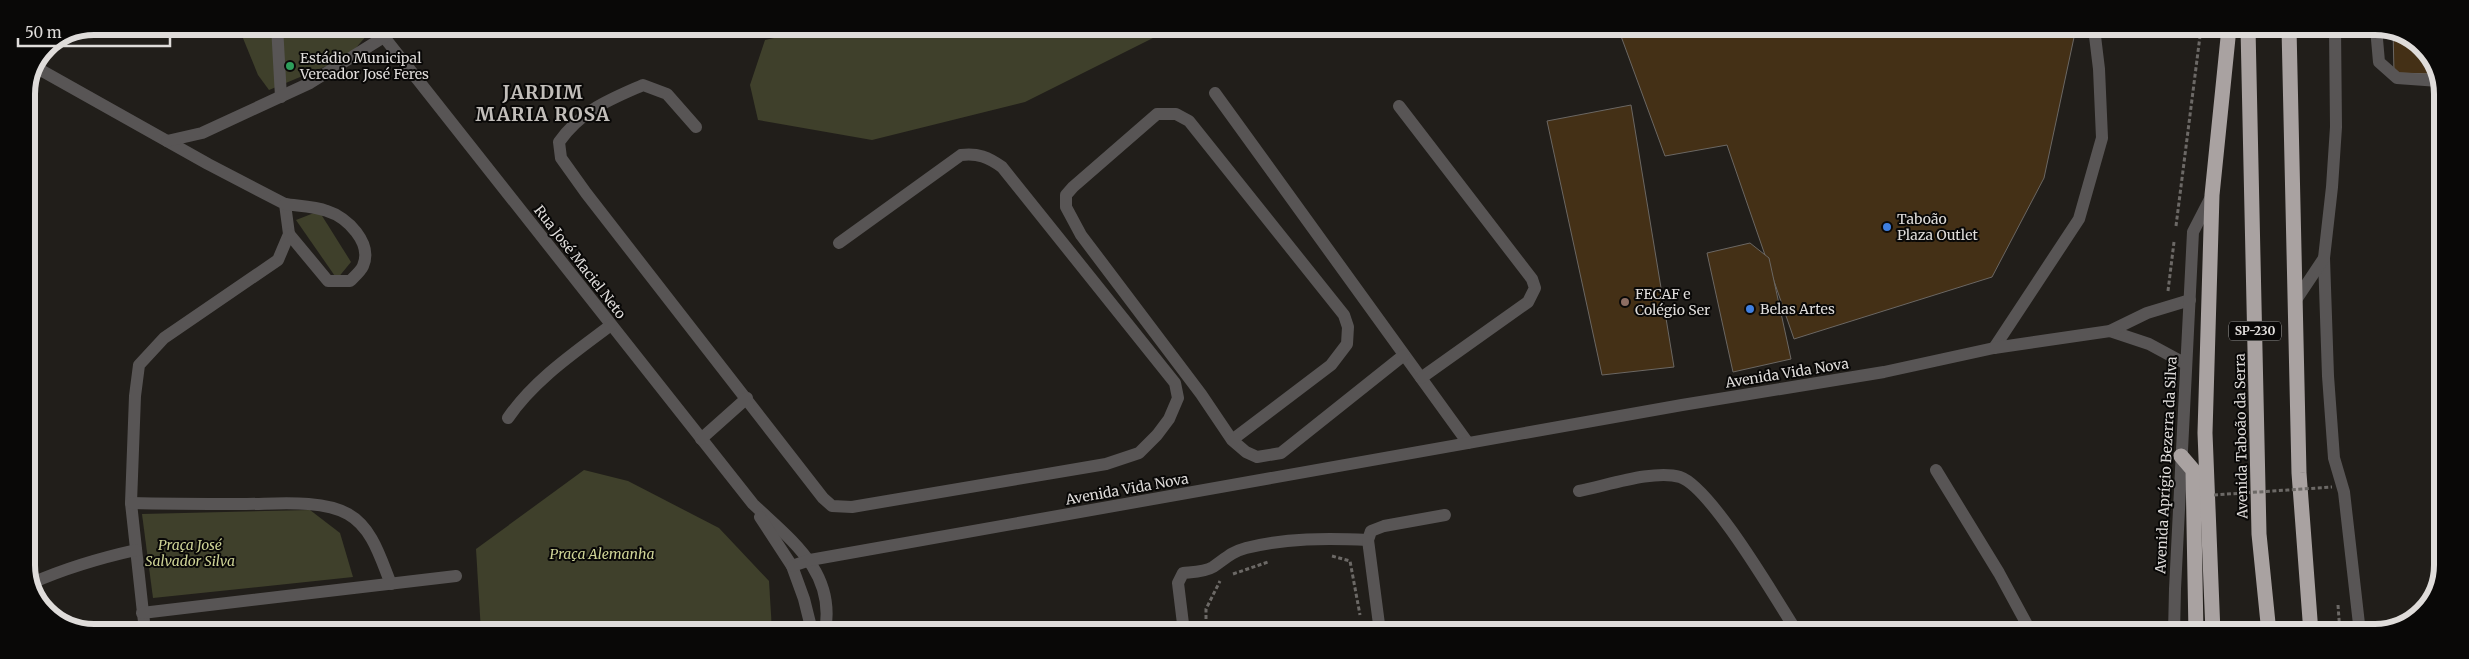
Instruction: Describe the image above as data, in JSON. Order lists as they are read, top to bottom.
{
  "streets": {
    "highway": ["SP-230", "Avenida Taboão da Serra"],
    "street": ["Rua José Maciel Neto", "Avenida Vida Nova", "Avenida Aprígio Bezerra da Silva"]
  },
  "crossings": [
    ["Rua José Maciel Neto", "Avenida Vida Nova"],
    ["Avenida Vida Nova", "Avenida Aprígio Bezerra da Silva"]
  ],
  "districts": ["JARDIM MARIA ROSA"],
  "parks": ["Praça José Salvador Silva", "Praça Alemanha"],
  "places": [
    "Estádio Municipal Vereador José Feres",
    "Taboão Plaza Outlet",
    "FECAF e Colégio Ser",
    "Belas Artes"
  ],
  "scale_bar": "50 m"
}
